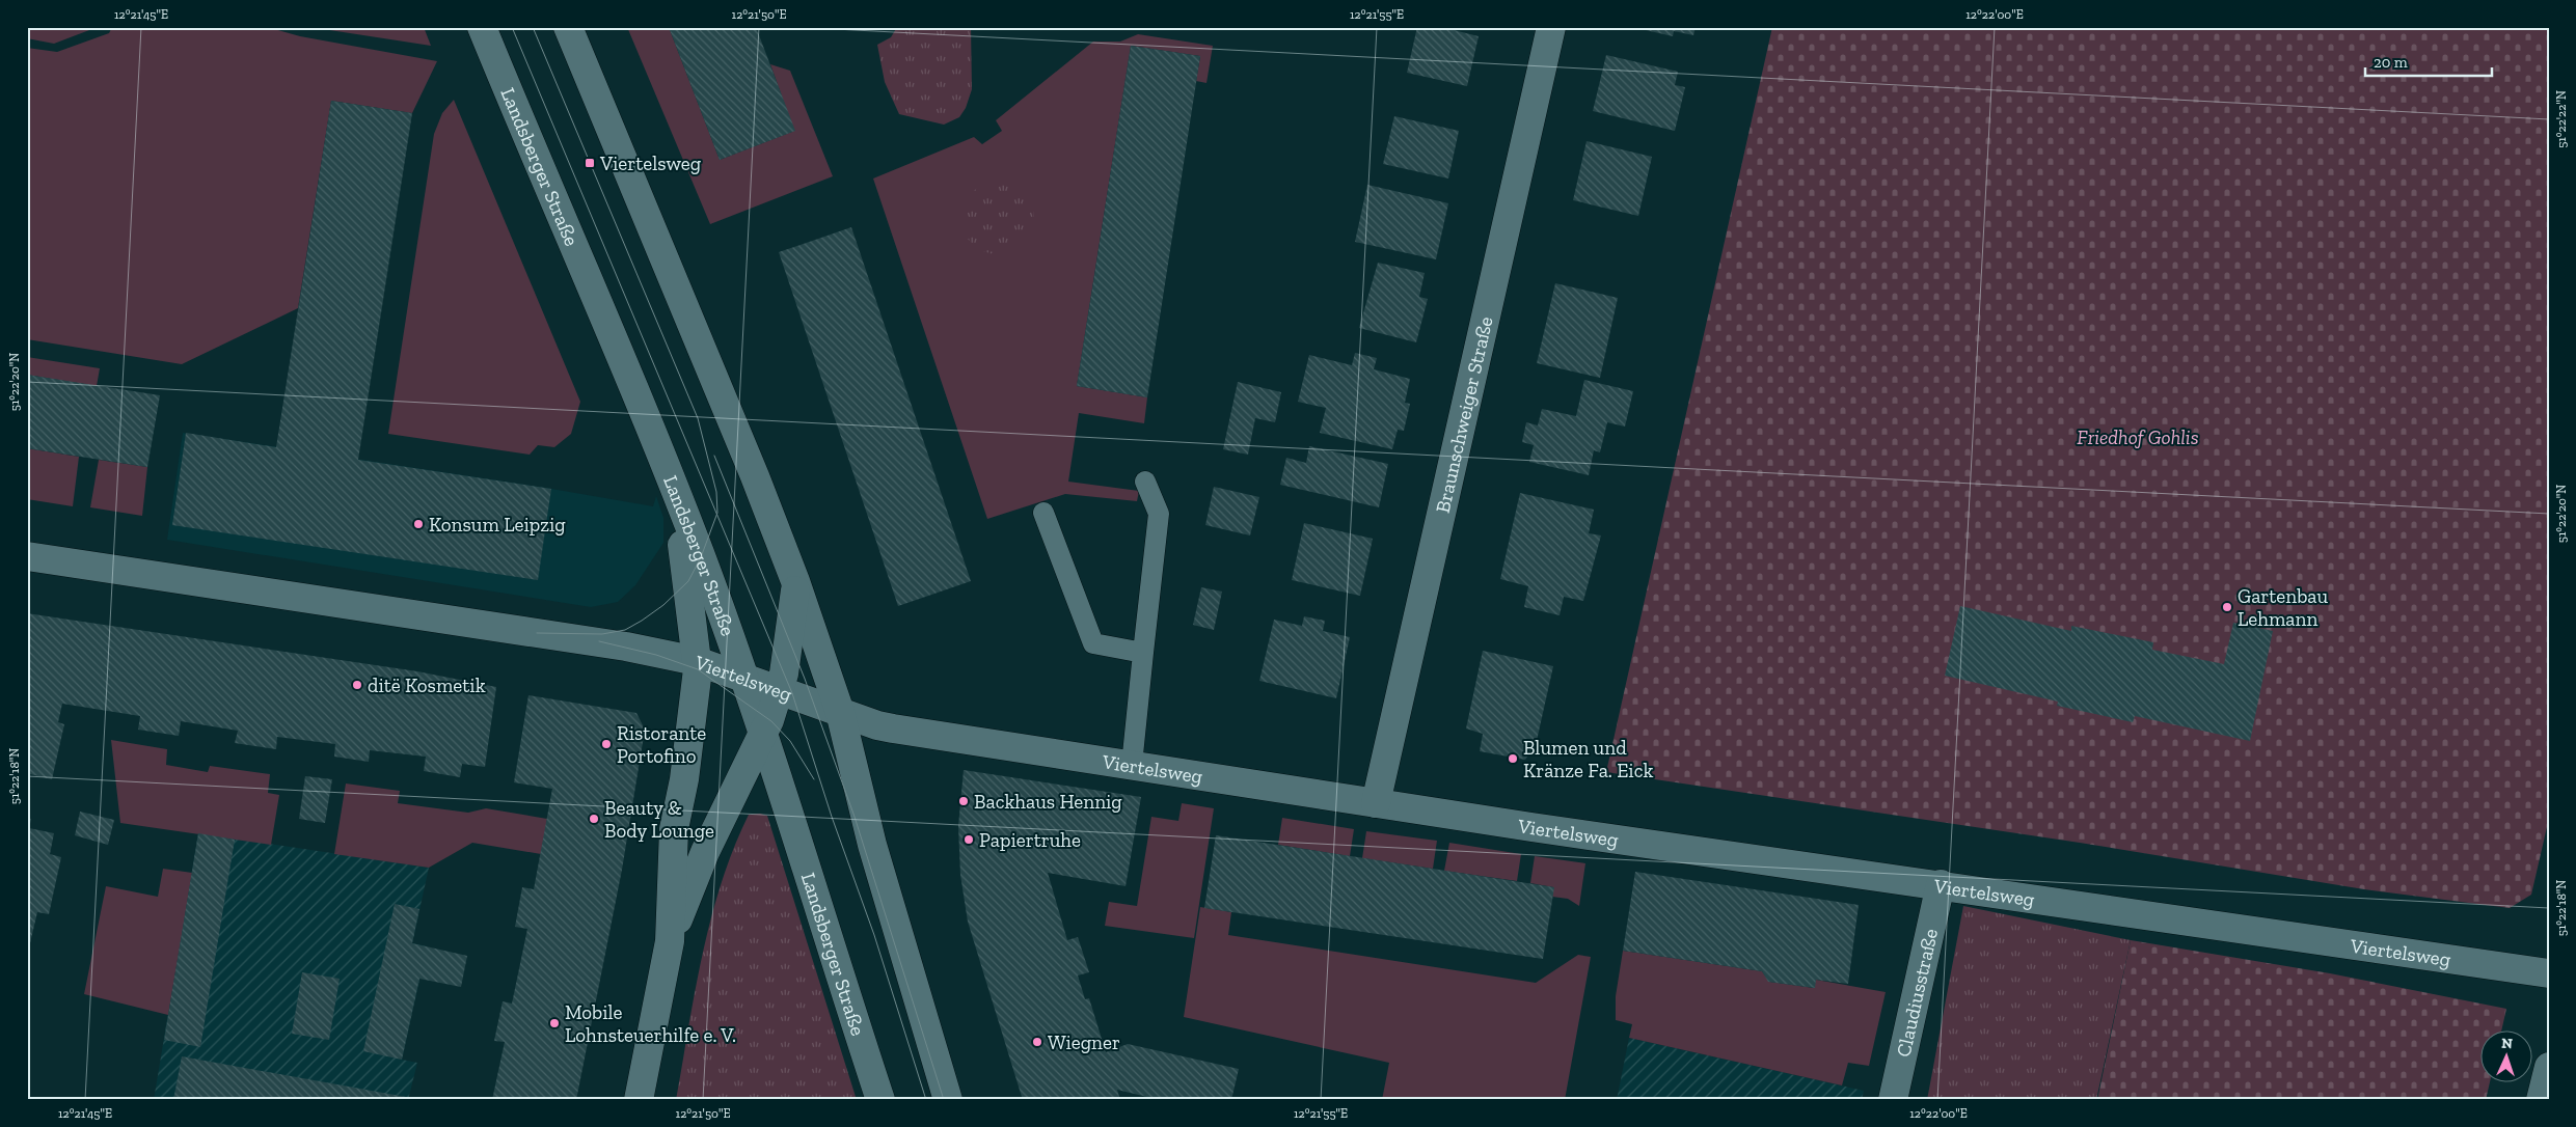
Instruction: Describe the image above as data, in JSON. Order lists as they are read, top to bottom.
{
  "streets": {
    "street": [
      "Landsberger Straße",
      "Braunschweiger Straße",
      "Viertelsweg",
      "Claudiusstraße"
    ]
  },
  "crossings": [
    ["Landsberger Straße", "Viertelsweg"],
    ["Braunschweiger Straße", "Viertelsweg"],
    ["Viertelsweg", "Claudiusstraße"]
  ],
  "parks": ["Friedhof Gohlis"],
  "places": {
    "transit": ["Viertelsweg"],
    "other": [
      "Konsum Leipzig",
      "Gartenbau Lehmann",
      "ditë Kosmetik",
      "Ristorante Portofino",
      "Blumen und Kränze Fa. Eick",
      "Backhaus Hennig",
      "Beauty & Body Lounge",
      "Papiertruhe",
      "Mobile Lohnsteuerhilfe e. V.",
      "Wiegner"
    ]
  },
  "scale_bar": "20 m",
  "north": "top",
  "coordinates": [
    "12°21'45\"E",
    "12°21'50\"E",
    "12°21'55\"E",
    "12°22'00\"E",
    "51°22'22\"N",
    "51°22'20\"N",
    "51°22'18\"N"
  ]
}
